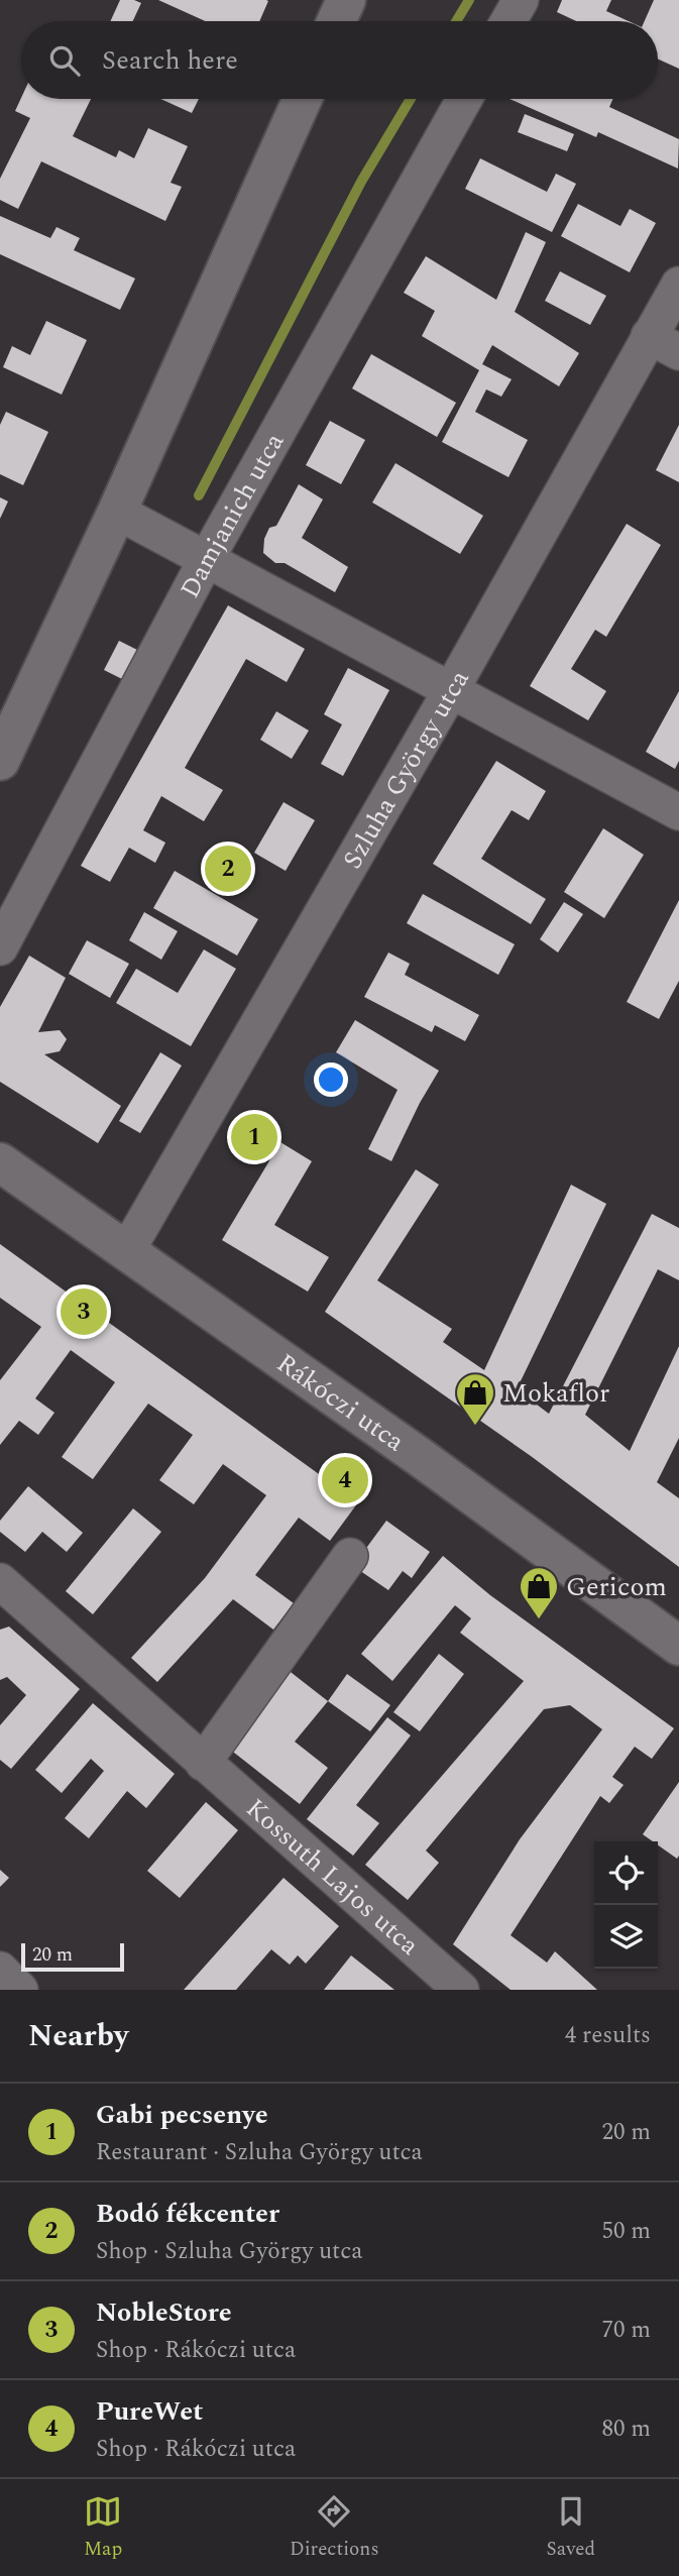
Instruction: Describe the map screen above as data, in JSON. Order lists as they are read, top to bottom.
{
  "streets": {
    "street": [
      "Damjanich utca",
      "Szluha György utca",
      "Rákóczi utca",
      "Kossuth Lajos utca"
    ]
  },
  "crossings": [
    ["Szluha György utca", "Rákóczi utca"]
  ],
  "places": {
    "shop": ["Mokaflor", "Gericom"]
  },
  "scale_bar": "20 m",
  "page": {
    "search": "Search here",
    "pins": [
      "2",
      "1",
      "3",
      "4"
    ],
    "scale": "20 m",
    "heading": ["Nearby", "4 results"],
    "list": [
      {
        "mark": "1",
        "name": "Gabi pecsenye",
        "note": "Restaurant · Szluha György utca",
        "value": "20 m"
      },
      {
        "mark": "2",
        "name": "Bodó fékcenter",
        "note": "Shop · Szluha György utca",
        "value": "50 m"
      },
      {
        "mark": "3",
        "name": "NobleStore",
        "note": "Shop · Rákóczi utca",
        "value": "70 m"
      },
      {
        "mark": "4",
        "name": "PureWet",
        "note": "Shop · Rákóczi utca",
        "value": "80 m"
      }
    ],
    "nav": ["Map", "Directions", "Saved"]
  }
}
